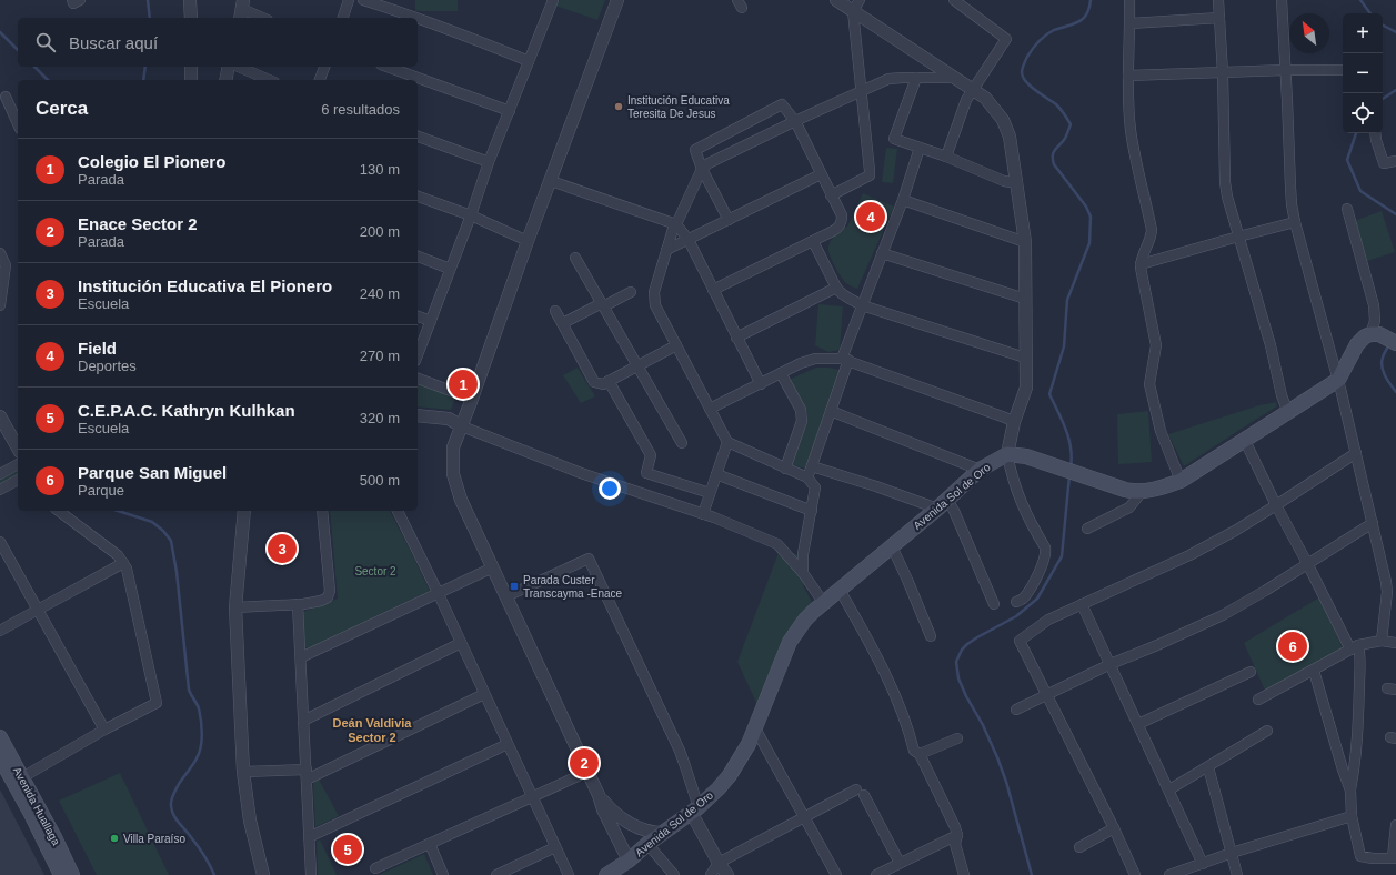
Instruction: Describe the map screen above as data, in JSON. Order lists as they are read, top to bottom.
{
  "streets": {
    "main road": ["Avenida Sol de Oro", "Avenida Huallaga"]
  },
  "districts": ["Deán Valdivia Sector 2"],
  "parks": ["Sector 2"],
  "places": {
    "other": ["Institución Educativa Teresita De Jesus", "Villa Paraíso"],
    "transit": ["Parada Custer Transcayma -Enace"]
  },
  "north": "top left",
  "page": {
    "map_buttons": ["+", "−"],
    "search": "Buscar aquí",
    "heading": ["Cerca", "6 resultados"],
    "list": [
      {
        "mark": "1",
        "name": "Colegio El Pionero",
        "note": "Parada",
        "value": "130 m"
      },
      {
        "mark": "2",
        "name": "Enace Sector 2",
        "note": "Parada",
        "value": "200 m"
      },
      {
        "mark": "3",
        "name": "Institución Educativa El Pionero",
        "note": "Escuela",
        "value": "240 m"
      },
      {
        "mark": "4",
        "name": "Field",
        "note": "Deportes",
        "value": "270 m"
      },
      {
        "mark": "5",
        "name": "C.E.P.A.C. Kathryn Kulhkan",
        "note": "Escuela",
        "value": "320 m"
      },
      {
        "mark": "6",
        "name": "Parque San Miguel",
        "note": "Parque",
        "value": "500 m"
      }
    ],
    "pins": [
      "4",
      "1",
      "3",
      "6",
      "2",
      "5"
    ]
  }
}
